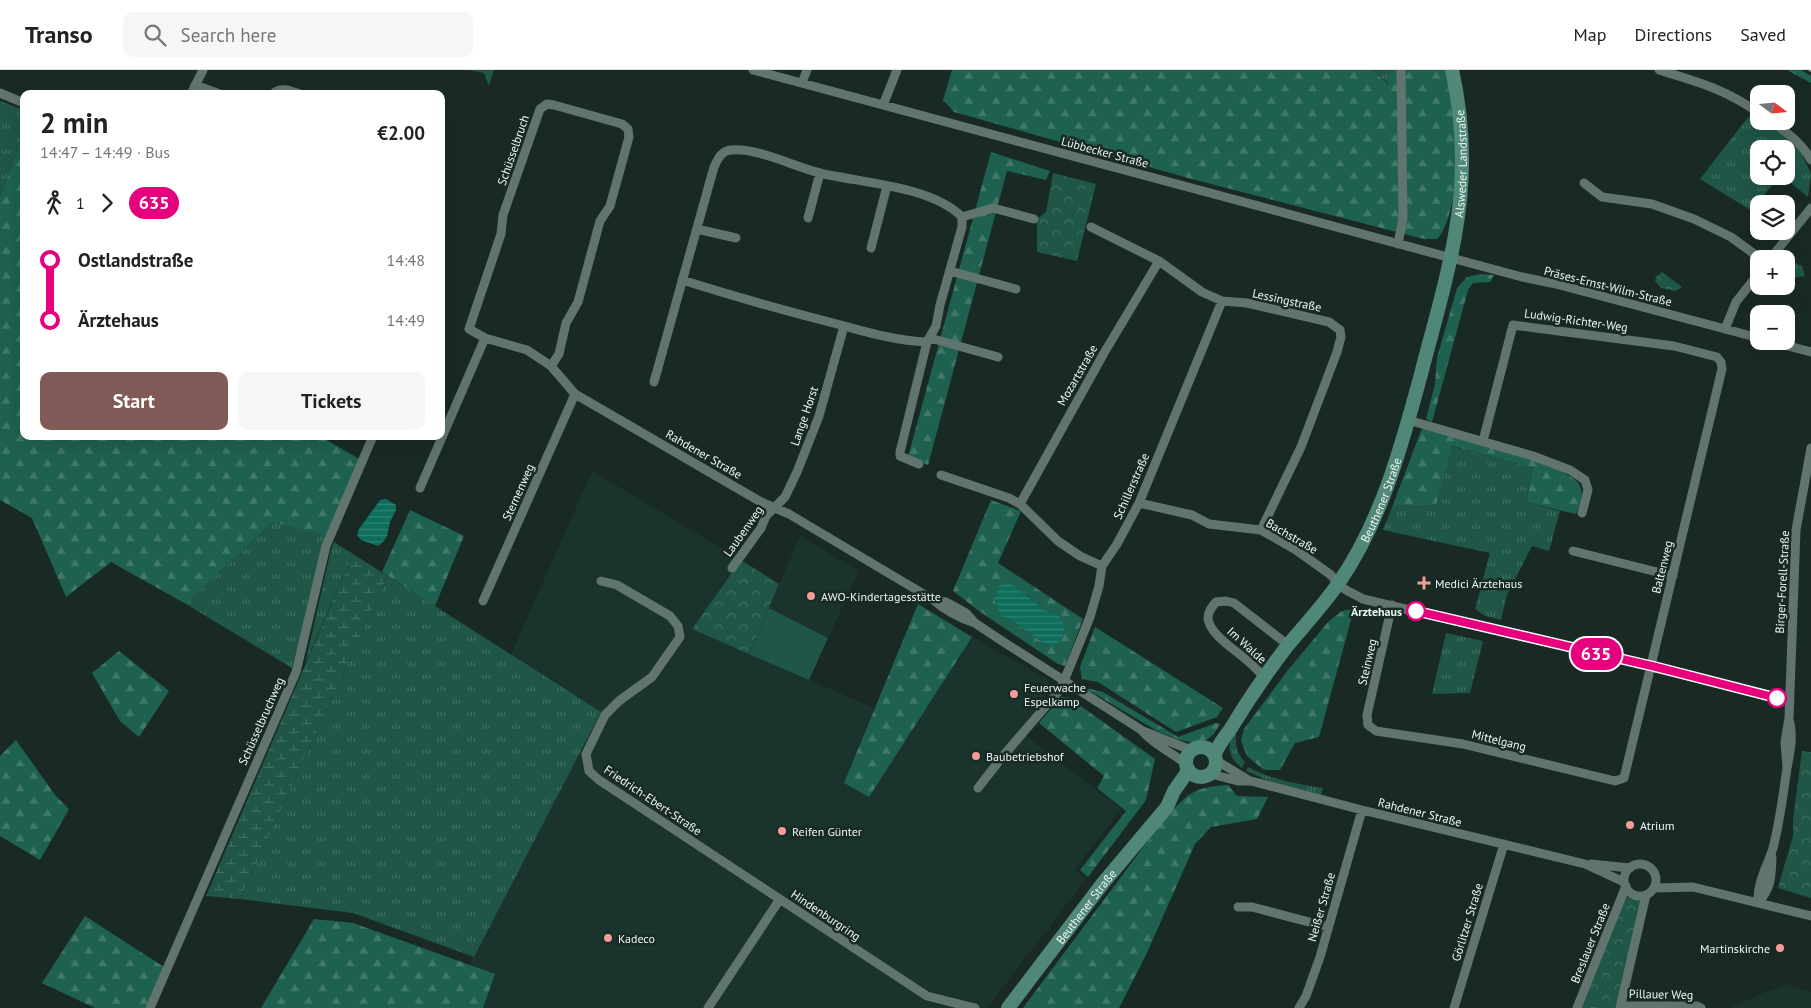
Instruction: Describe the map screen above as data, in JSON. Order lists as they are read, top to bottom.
{
  "streets": {
    "main road": ["Alsweder Landstraße", "Beuthener Straße"],
    "street": [
      "Schüsselbruch",
      "Lübbecker Straße",
      "Präses-Ernst-Wilm-Straße",
      "Lessingstraße",
      "Ludwig-Richter-Weg",
      "Mozartstraße",
      "Lange Horst",
      "Rahdener Straße",
      "Schillerstraße",
      "Sternenweg",
      "Laubenweg",
      "Bachstraße",
      "Baltenweg",
      "Birger-Forell-Straße",
      "Im Walde",
      "Steinweg",
      "Schüsselbruchweg",
      "Mittelgang",
      "Friedrich-Ebert-Straße",
      "Neißer Straße",
      "Hindenburgring",
      "Görlitzer Straße",
      "Breslauer Straße",
      "Pillauer Weg"
    ]
  },
  "crossings": [
    ["Schüsselbruch", "Rahdener Straße"],
    ["Lübbecker Straße", "Alsweder Landstraße"],
    ["Lübbecker Straße", "Präses-Ernst-Wilm-Straße"],
    ["Lübbecker Straße", "Beuthener Straße"],
    ["Alsweder Landstraße", "Präses-Ernst-Wilm-Straße"],
    ["Alsweder Landstraße", "Beuthener Straße"],
    ["Präses-Ernst-Wilm-Straße", "Beuthener Straße"],
    ["Lessingstraße", "Mozartstraße"],
    ["Lessingstraße", "Schillerstraße"],
    ["Lessingstraße", "Bachstraße"],
    ["Ludwig-Richter-Weg", "Baltenweg"],
    ["Lange Horst", "Rahdener Straße"],
    ["Lange Horst", "Laubenweg"],
    ["Rahdener Straße", "Schillerstraße"],
    ["Rahdener Straße", "Sternenweg"],
    ["Rahdener Straße", "Beuthener Straße"],
    ["Rahdener Straße", "Laubenweg"],
    ["Rahdener Straße", "Neißer Straße"],
    ["Rahdener Straße", "Görlitzer Straße"],
    ["Rahdener Straße", "Breslauer Straße"],
    ["Schillerstraße", "Bachstraße"],
    ["Beuthener Straße", "Bachstraße"],
    ["Beuthener Straße", "Im Walde"],
    ["Bachstraße", "Baltenweg"],
    ["Bachstraße", "Birger-Forell-Straße"],
    ["Bachstraße", "Steinweg"],
    ["Baltenweg", "Mittelgang"],
    ["Steinweg", "Mittelgang"],
    ["Friedrich-Ebert-Straße", "Hindenburgring"]
  ],
  "places": {
    "health": ["Medici Ärztehaus"],
    "other": [
      "AWO-Kindertagesstätte",
      "Ärztehaus",
      "Feuerwache Espelkamp",
      "Baubetriebshof",
      "Atrium",
      "Reifen Günter",
      "Kadeco",
      "Martinskirche"
    ]
  },
  "lines": ["bus line 635"],
  "north": "right",
  "page": {
    "header": "Transo",
    "search": "Search here",
    "nav": ["Map", "Directions", "Saved"],
    "on_map": "635",
    "map_buttons": ["+", "−"],
    "heading": ["2 min", "14:47 – 14:49 · Bus", "€2.00"],
    "legs": ["1", "635"],
    "list": [
      {
        "name": "Ostlandstraße",
        "value": "14:48"
      },
      {
        "name": "Ärztehaus",
        "value": "14:49"
      }
    ],
    "buttons": ["Start", "Tickets"]
  }
}
